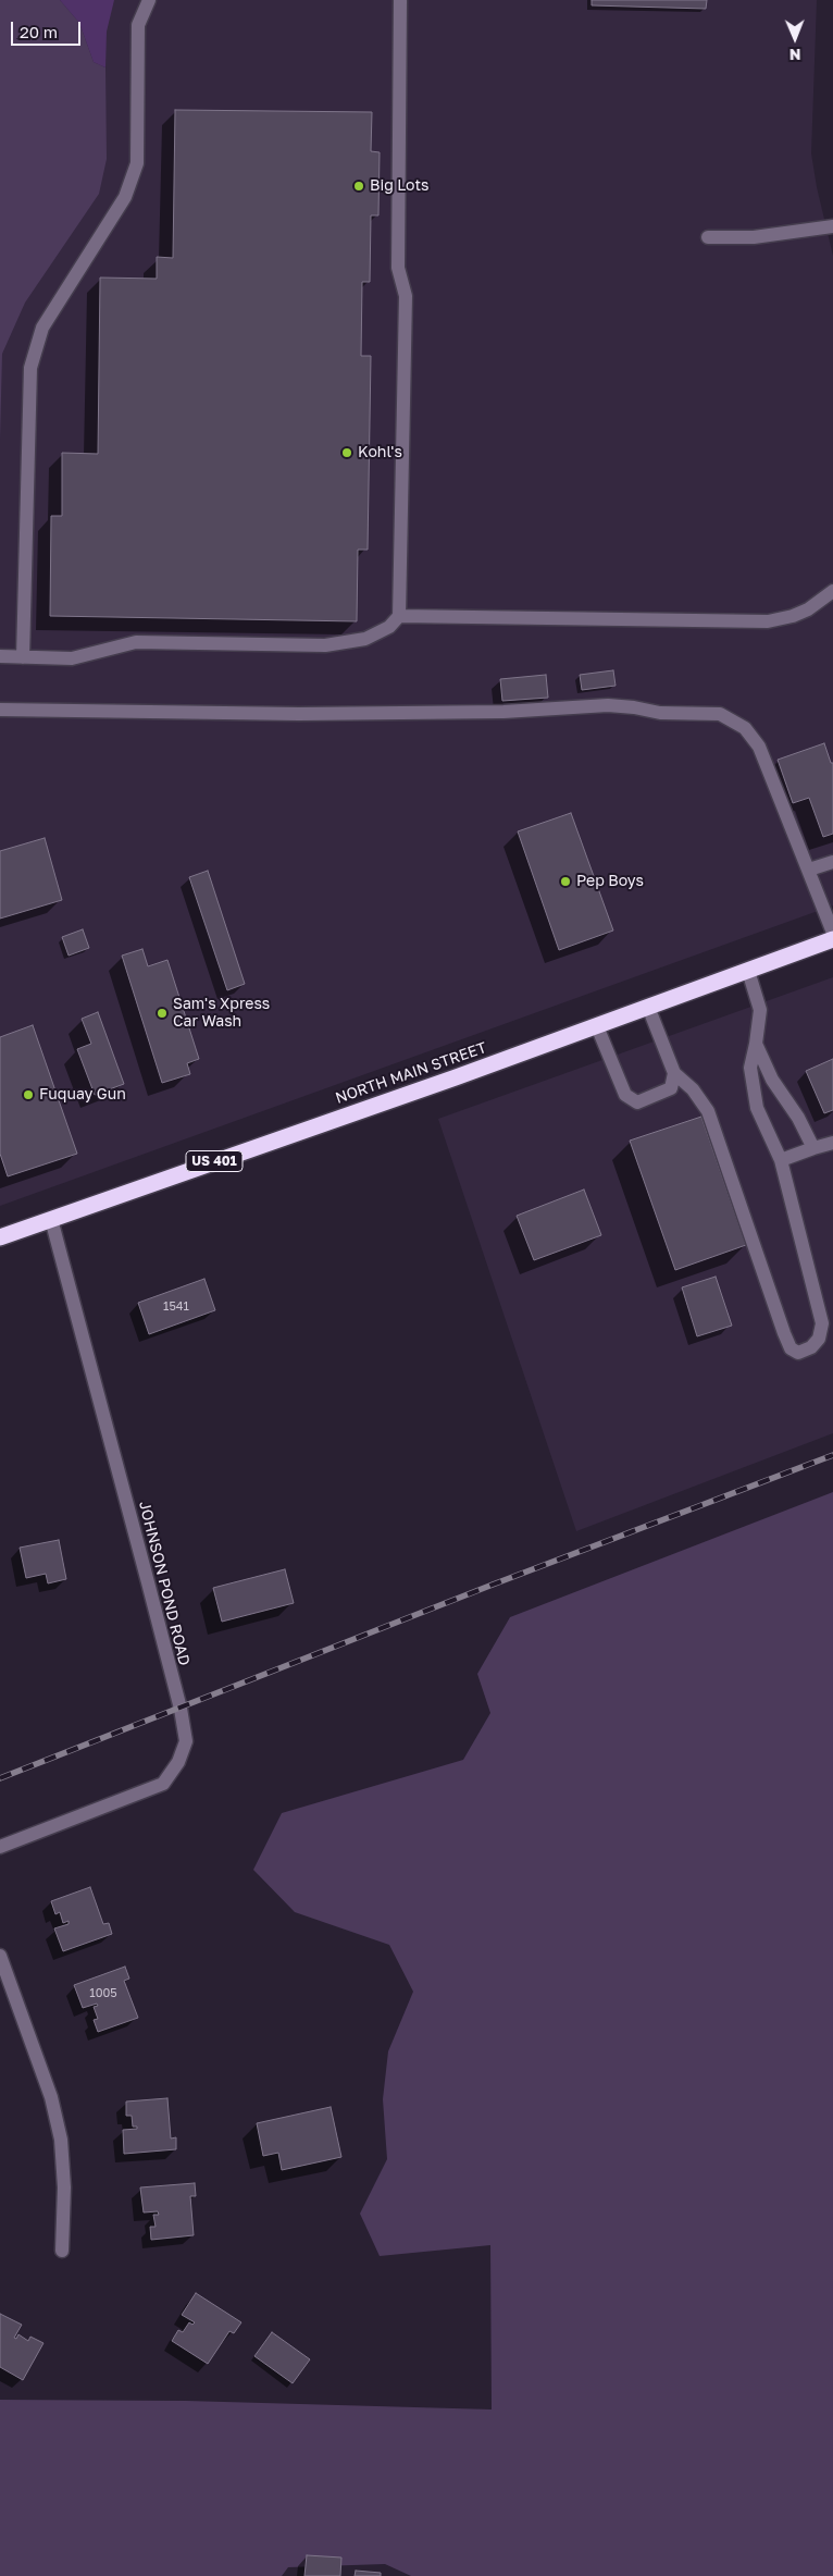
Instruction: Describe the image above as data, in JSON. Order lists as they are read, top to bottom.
{
  "streets": {
    "highway": ["NORTH MAIN STREET", "US 401"],
    "street": ["JOHNSON POND ROAD"]
  },
  "crossings": [
    ["NORTH MAIN STREET", "JOHNSON POND ROAD"]
  ],
  "places": [
    "Big Lots",
    "Kohl's",
    "Pep Boys",
    "Sam's Xpress Car Wash",
    "Fuquay Gun"
  ],
  "house_numbers": ["1541", "1005"],
  "scale_bar": "20 m",
  "north": "bottom"
}
